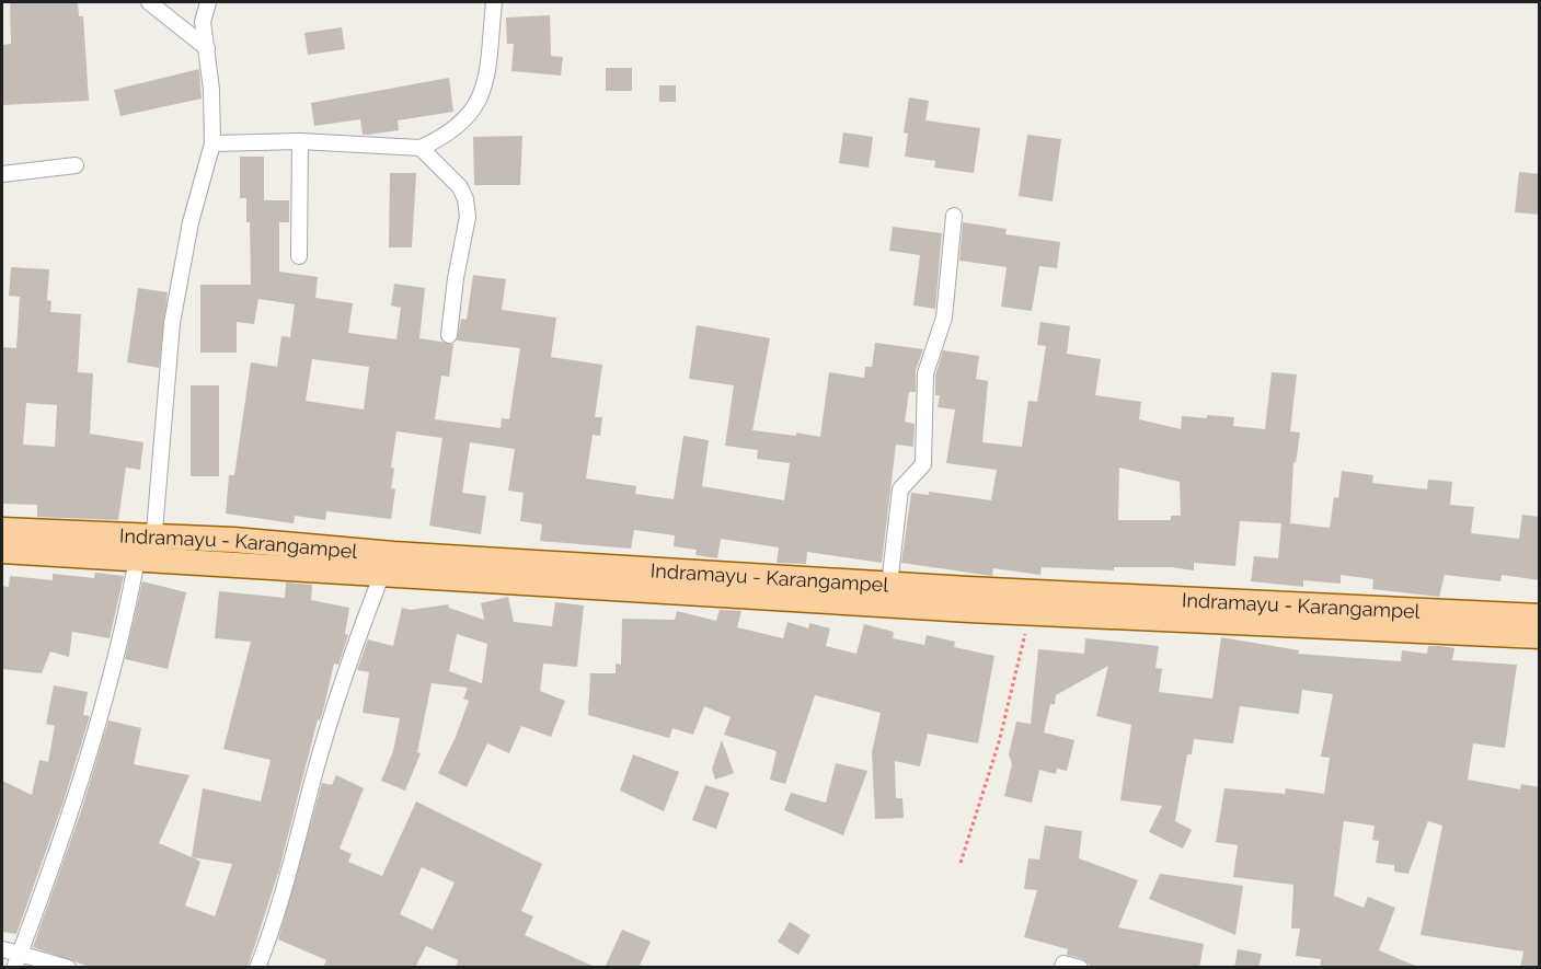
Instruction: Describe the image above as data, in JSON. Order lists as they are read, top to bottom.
{
  "streets": {
    "main road": ["Indramayu - Karangampel"]
  }
}
